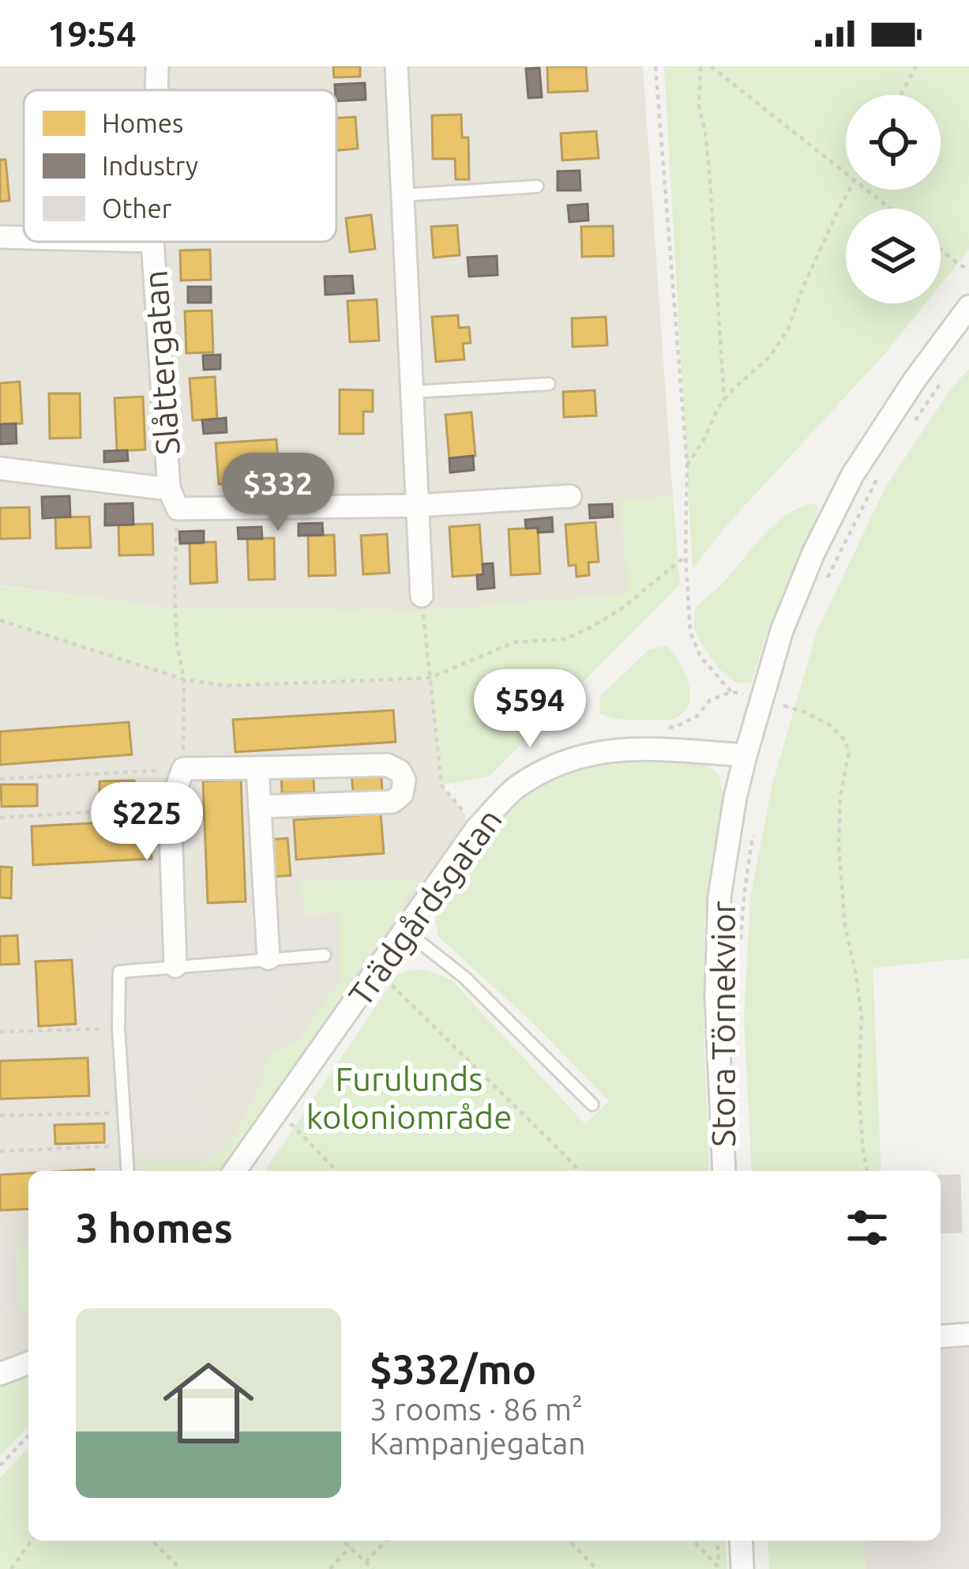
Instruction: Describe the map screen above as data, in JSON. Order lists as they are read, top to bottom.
{
  "streets": {
    "street": ["Slåttergatan", "Trädgårdsgatan", "Stora Törnekvior"]
  },
  "crossings": [
    ["Trädgårdsgatan", "Stora Törnekvior"]
  ],
  "parks": ["Furulunds koloniområde"],
  "legend": ["Homes", "Industry", "Other"],
  "page": {
    "status": "19:54",
    "price": ["$332", "$594", "$225"],
    "heading": "3 homes",
    "list": [
      {
        "name": "$332/mo",
        "note": "3 rooms · 86 m² · Kampanjegatan"
      }
    ]
  }
}
